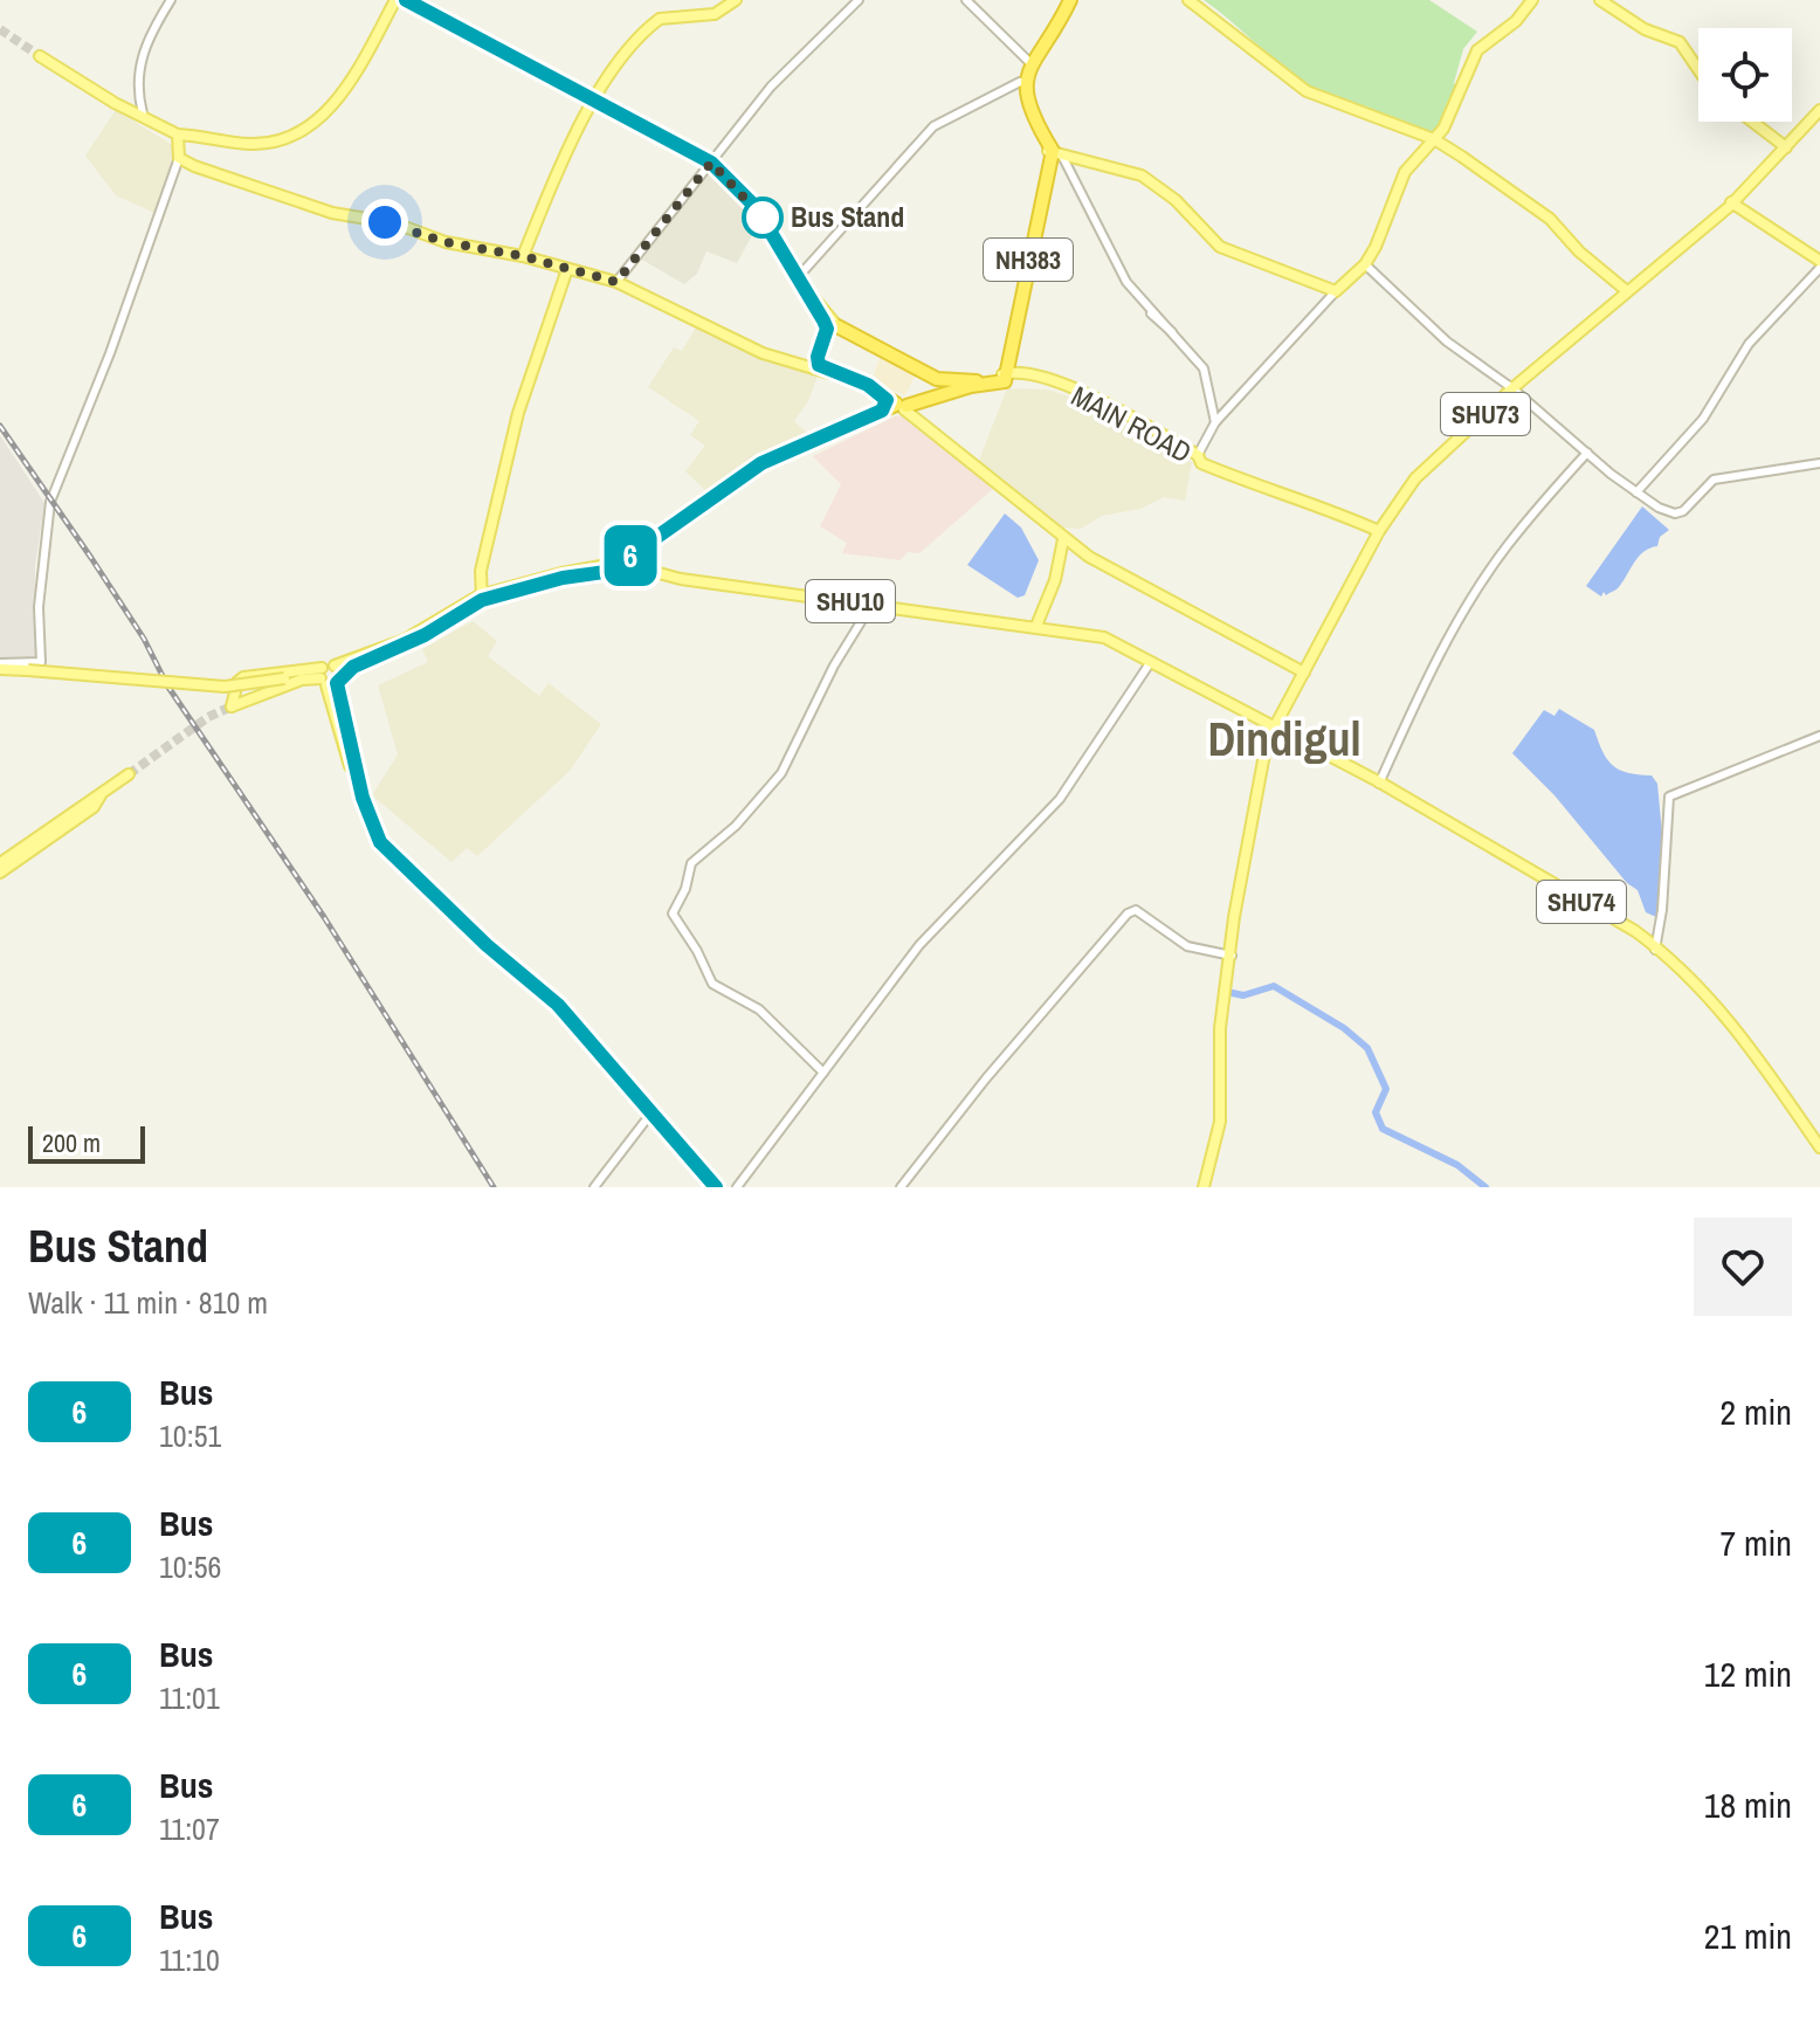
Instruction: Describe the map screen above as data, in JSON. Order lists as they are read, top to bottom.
{
  "streets": {
    "highway": ["NH383"],
    "main road": [
      "SHU73",
      "MAIN ROAD",
      "SHU10",
      "SHU74"
    ]
  },
  "crossings": [
    ["NH383", "MAIN ROAD"],
    ["SHU73", "MAIN ROAD"],
    ["SHU73", "SHU10"],
    ["SHU73", "SHU74"],
    ["SHU10", "SHU74"]
  ],
  "districts": ["Dindigul"],
  "places": ["Bus Stand"],
  "lines": ["bus line 6"],
  "scale_bar": "200 m",
  "page": {
    "on_map": "6",
    "scale": "200 m",
    "heading": ["Bus Stand", "Walk · 11 min · 810 m"],
    "list": [
      {
        "mark": "6",
        "name": "Bus",
        "note": "10:51",
        "value": "2 min"
      },
      {
        "mark": "6",
        "name": "Bus",
        "note": "10:56",
        "value": "7 min"
      },
      {
        "mark": "6",
        "name": "Bus",
        "note": "11:01",
        "value": "12 min"
      },
      {
        "mark": "6",
        "name": "Bus",
        "note": "11:07",
        "value": "18 min"
      },
      {
        "mark": "6",
        "name": "Bus",
        "note": "11:10",
        "value": "21 min"
      }
    ]
  }
}
